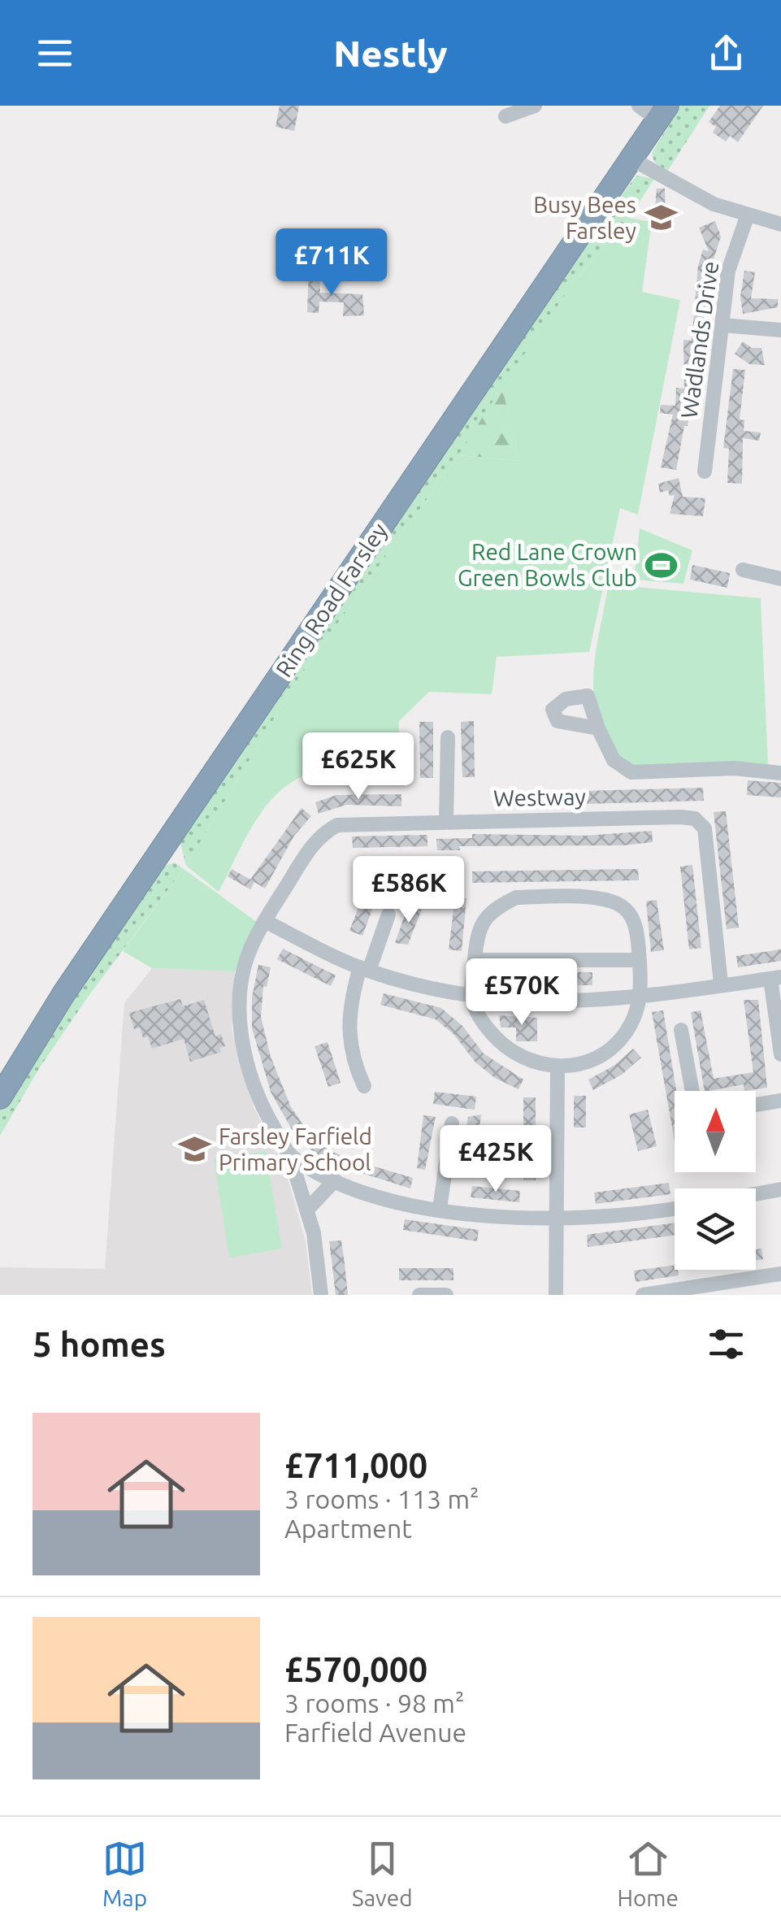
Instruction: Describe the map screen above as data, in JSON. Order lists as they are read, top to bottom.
{
  "streets": {
    "highway": ["Ring Road Farsley"],
    "street": ["Wadlands Drive", "Westway"]
  },
  "places": {
    "school or university": ["Busy Bees Farsley", "Farsley Farfield Primary School"],
    "sports": ["Red Lane Crown Green Bowls Club"]
  },
  "north": "top",
  "page": {
    "header": "Nestly",
    "price": [
      "£711K",
      "£625K",
      "£586K",
      "£570K",
      "£425K"
    ],
    "heading": "5 homes",
    "list": [
      {
        "name": "£711,000",
        "note": "3 rooms · 113 m² · Apartment"
      },
      {
        "name": "£570,000",
        "note": "3 rooms · 98 m² · Farfield Avenue"
      }
    ],
    "tabs": ["Map", "Saved", "Home"]
  }
}
